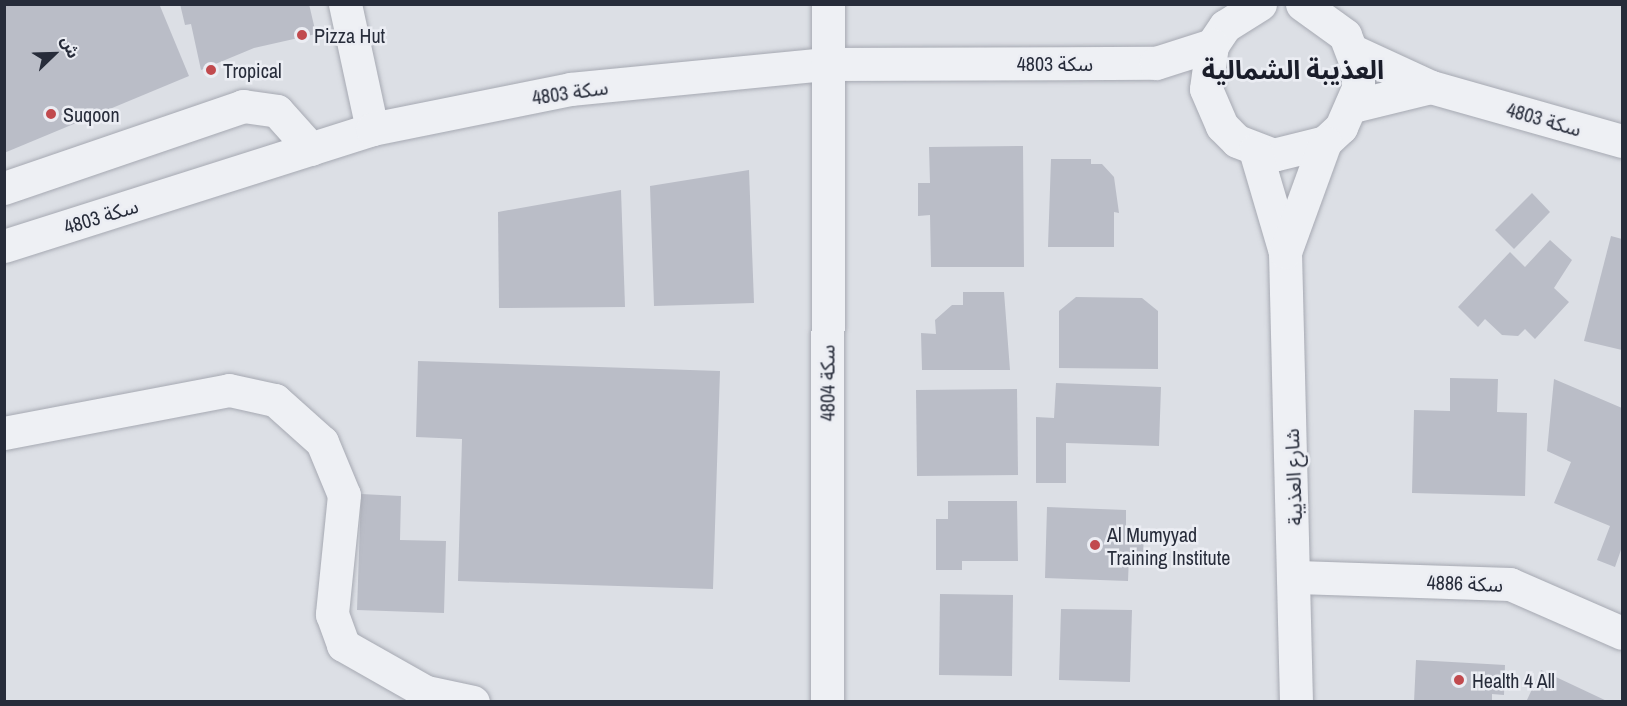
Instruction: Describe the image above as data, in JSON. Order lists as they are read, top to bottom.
{
  "streets": {
    "street": [
      "سكة 4803",
      "سكة 4804",
      "شارع العذيبة",
      "سكة 4886"
    ]
  },
  "crossings": [
    ["سكة 4803", "سكة 4804"],
    ["شارع العذيبة", "سكة 4886"]
  ],
  "districts": ["العذيبة الشمالية"],
  "places": [
    "Pizza Hut",
    "Tropical",
    "Suqoon",
    "Al Mumyyad Training Institute",
    "Health 4 All"
  ],
  "north": "top right"
}
